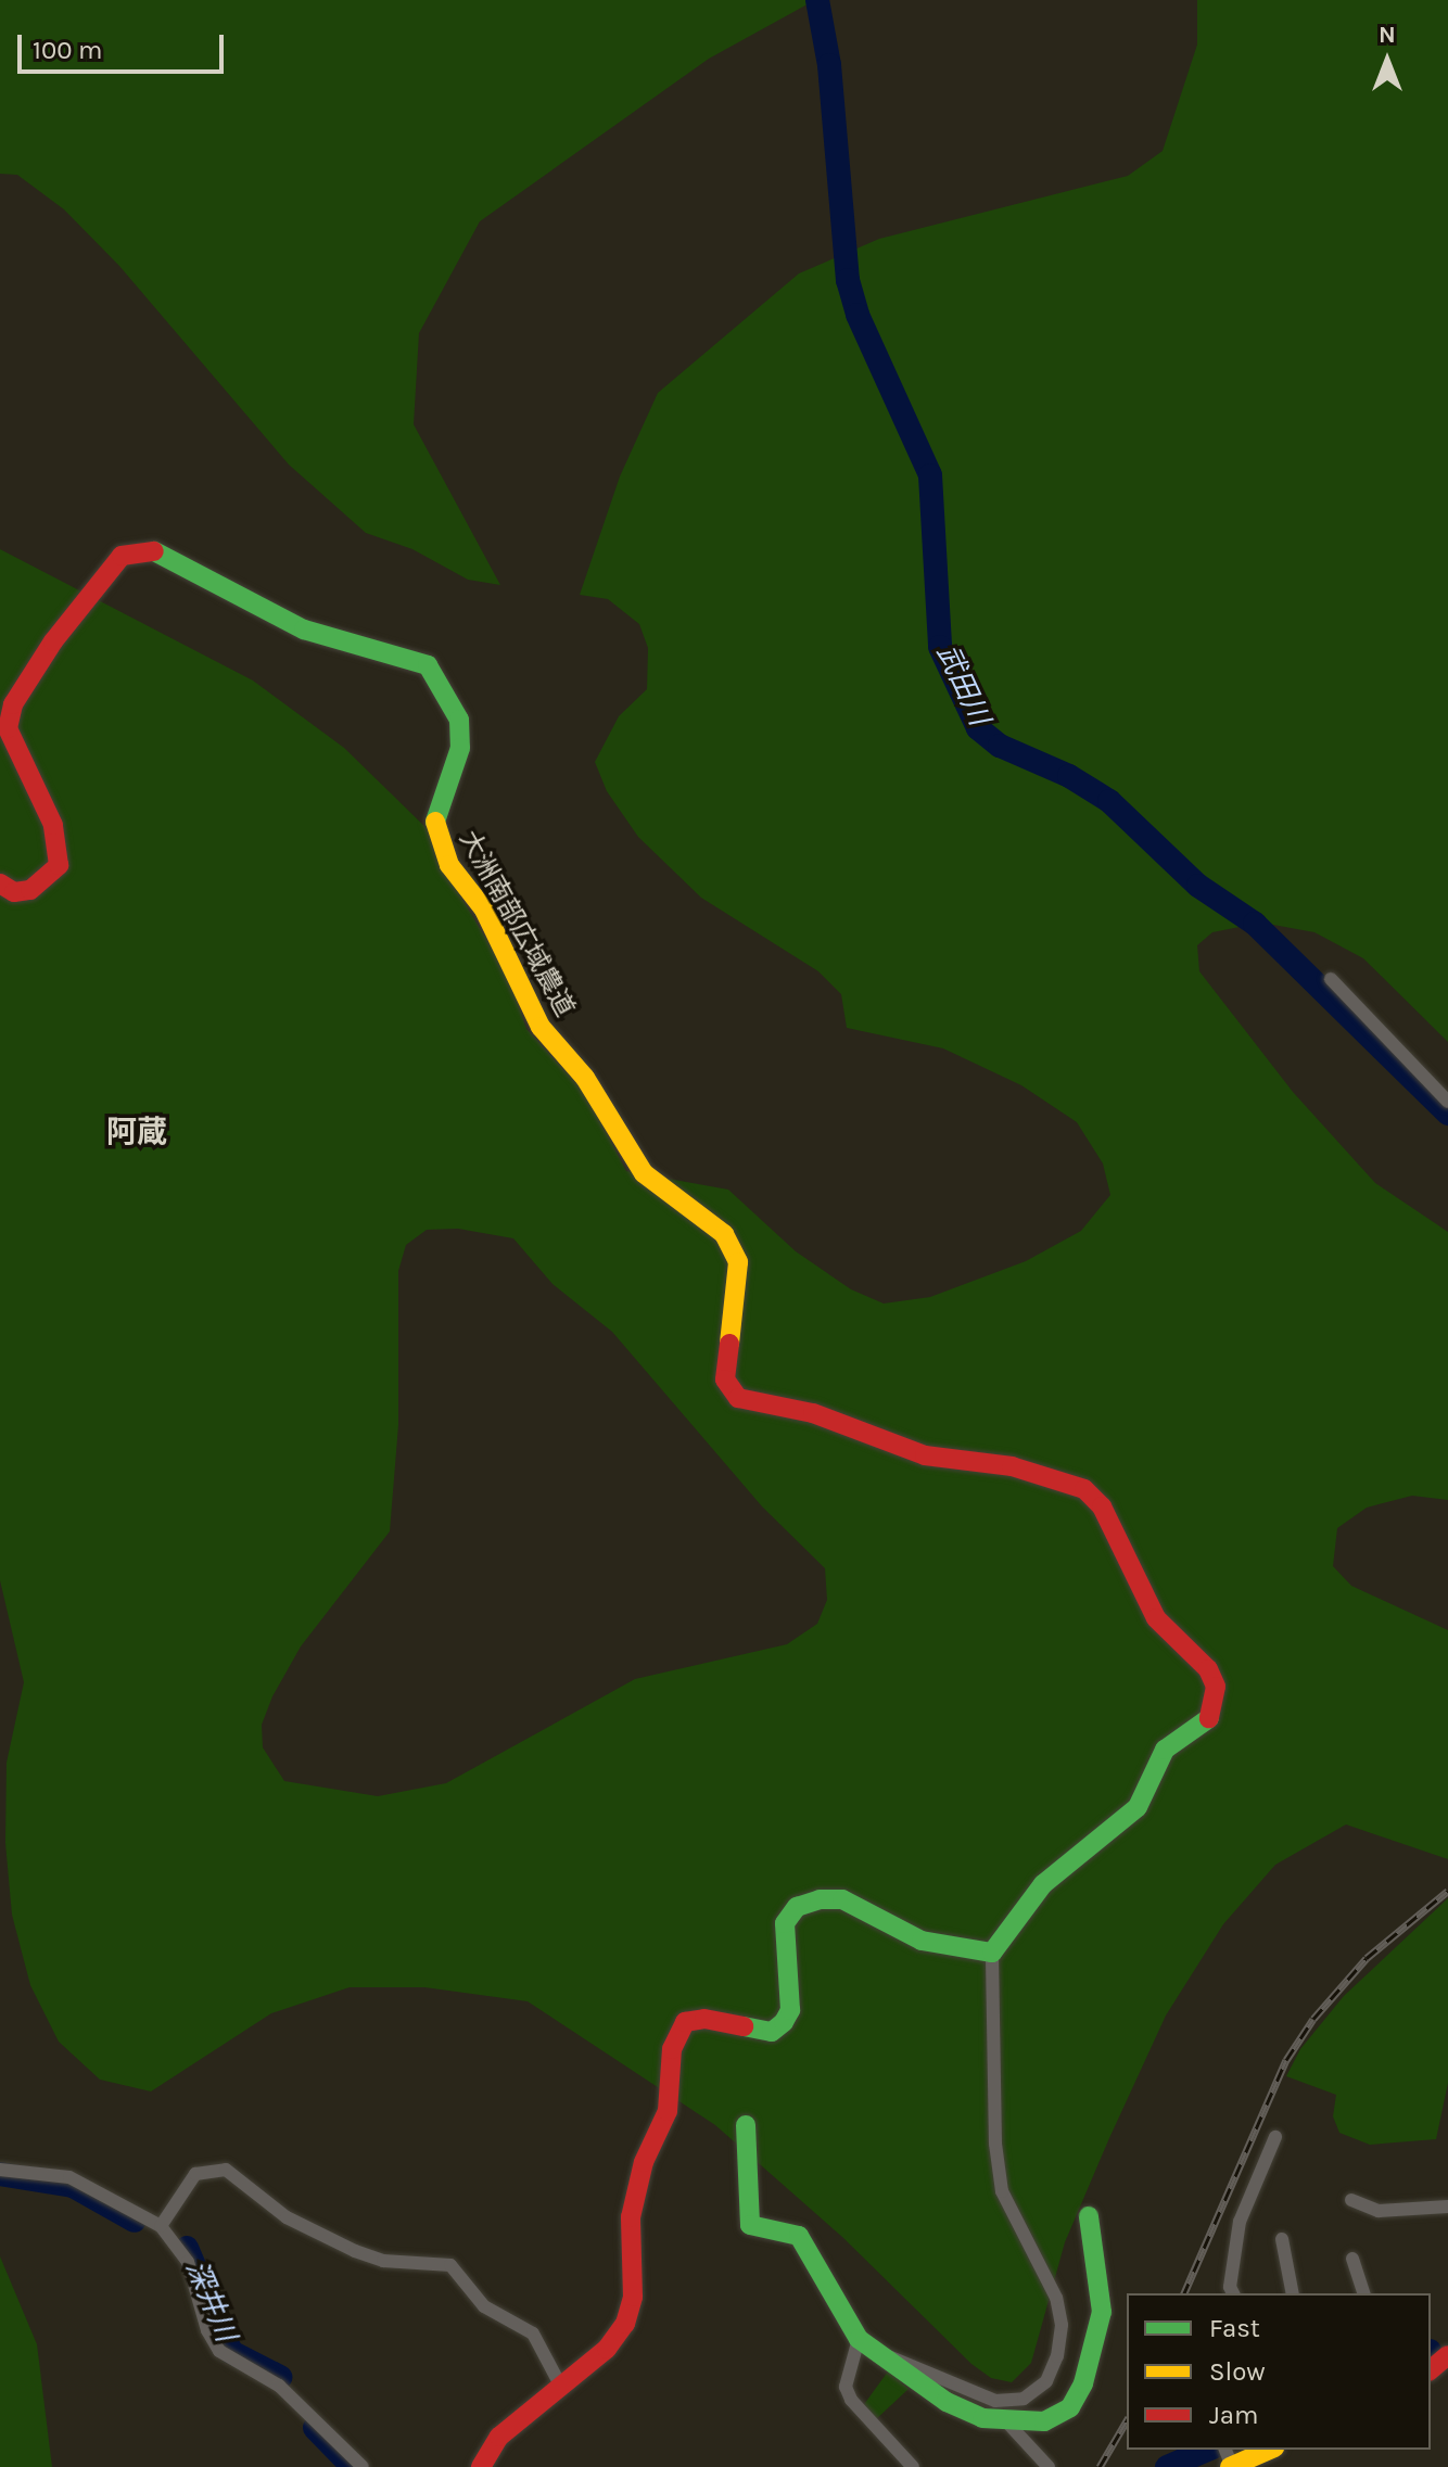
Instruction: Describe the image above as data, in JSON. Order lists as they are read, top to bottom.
{
  "streets": {
    "street": ["大洲南部広域農道"]
  },
  "districts": ["阿蔵"],
  "water": ["武田川", "深井川"],
  "legend": ["Fast", "Slow", "Jam"],
  "scale_bar": "100 m",
  "north": "top"
}
